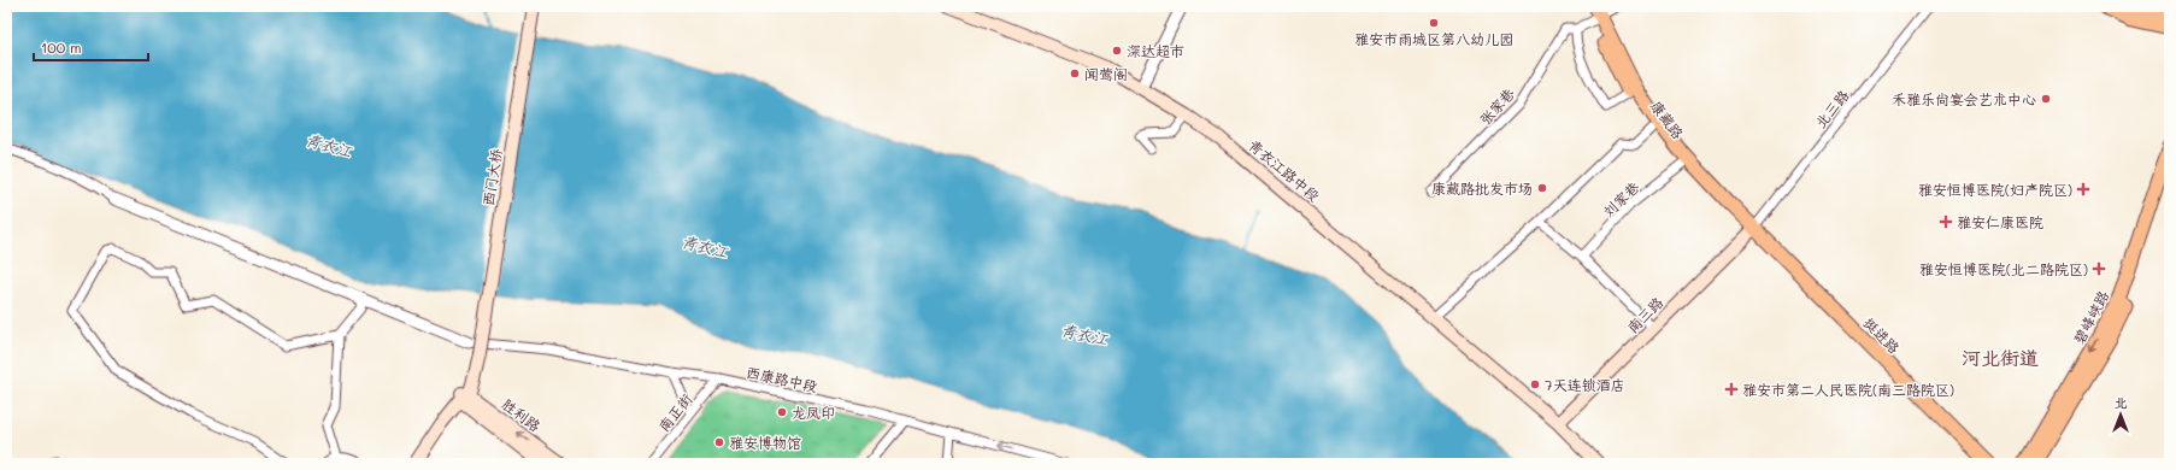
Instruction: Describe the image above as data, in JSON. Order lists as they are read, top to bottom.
{
  "streets": {
    "main road": [
      "康藏路",
      "青衣江路中段",
      "西门大桥",
      "南三路",
      "碧峰峡路",
      "挺进路",
      "胜利路"
    ],
    "street": [
      "张家巷",
      "北三路",
      "刘家巷",
      "西康路中段",
      "南正街"
    ]
  },
  "crossings": [
    ["张家巷", "康藏路"],
    ["北三路", "康藏路"],
    ["北三路", "南三路"],
    ["北三路", "挺进路"],
    ["康藏路", "刘家巷"],
    ["康藏路", "南三路"],
    ["康藏路", "挺进路"],
    ["青衣江路中段", "南三路"],
    ["西门大桥", "西康路中段"],
    ["南三路", "挺进路"],
    ["西康路中段", "南正街"]
  ],
  "districts": ["河北街道"],
  "water": ["青衣江"],
  "places": {
    "other": [
      "雅安市雨城区第八幼儿园",
      "深达超市",
      "闻莺阁",
      "禾雅乐尚宴会艺术中心",
      "康藏路批发市场",
      "7天连锁酒店",
      "龙凤印",
      "雅安博物馆"
    ],
    "health": [
      "雅安恒博医院(妇产院区)",
      "雅安仁康医院",
      "雅安恒博医院(北二路院区)",
      "雅安市第二人民医院(南三路院区)"
    ]
  },
  "scale_bar": "100 m",
  "north": "top"
}
